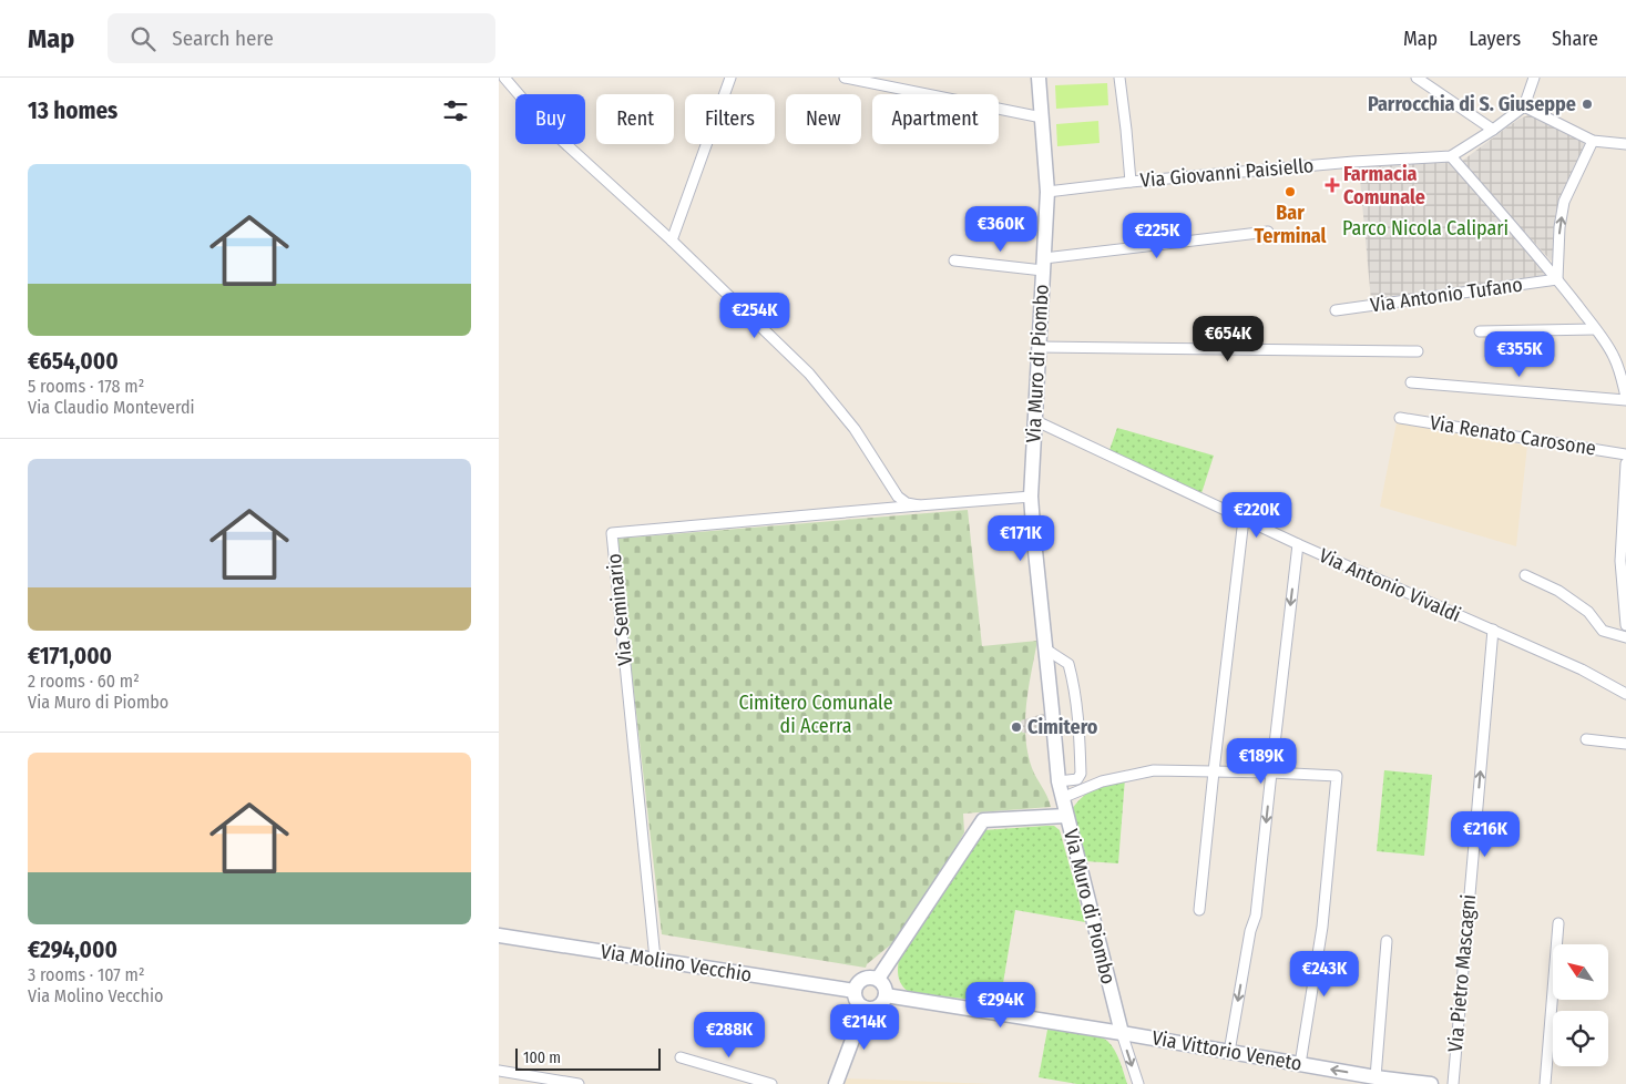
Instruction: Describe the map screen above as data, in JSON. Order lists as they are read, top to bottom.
{
  "streets": {
    "street": [
      "Via Giovanni Paisiello",
      "Via Antonio Tufano",
      "Via Muro di Piombo",
      "Via Renato Carosone",
      "Via Antonio Vivaldi",
      "Via Seminario",
      "Via Molino Vecchio",
      "Via Pietro Mascagni",
      "Via Vittorio Veneto"
    ]
  },
  "crossings": [
    ["Via Giovanni Paisiello", "Via Muro di Piombo"],
    ["Via Muro di Piombo", "Via Antonio Vivaldi"],
    ["Via Muro di Piombo", "Via Vittorio Veneto"],
    ["Via Antonio Vivaldi", "Via Pietro Mascagni"],
    ["Via Seminario", "Via Molino Vecchio"]
  ],
  "one_way": ["Via Pietro Mascagni"],
  "parks": ["Parco Nicola Calipari", "Cimitero Comunale di Acerra"],
  "places": {
    "other": ["Parrocchia di S. Giuseppe", "Bar Terminal", "Cimitero"],
    "health": ["Farmacia Comunale"]
  },
  "scale_bar": "100 m",
  "north": "top left",
  "page": {
    "header": "Map",
    "search": "Search here",
    "nav": ["Map", "Layers", "Share"],
    "heading": "13 homes",
    "chip": [
      "Buy",
      "Rent",
      "Filters",
      "New",
      "Apartment"
    ],
    "list": [
      {
        "name": "€654,000",
        "note": "5 rooms · 178 m² · Via Claudio Monteverdi"
      },
      {
        "name": "€171,000",
        "note": "2 rooms · 60 m² · Via Muro di Piombo"
      },
      {
        "name": "€294,000",
        "note": "3 rooms · 107 m² · Via Molino Vecchio"
      }
    ],
    "price": [
      "€360K",
      "€225K",
      "€254K",
      "€654K",
      "€355K",
      "€220K",
      "€171K",
      "€189K",
      "€216K",
      "€243K",
      "€294K",
      "€214K",
      "€288K"
    ],
    "scale": "100 m"
  }
}
